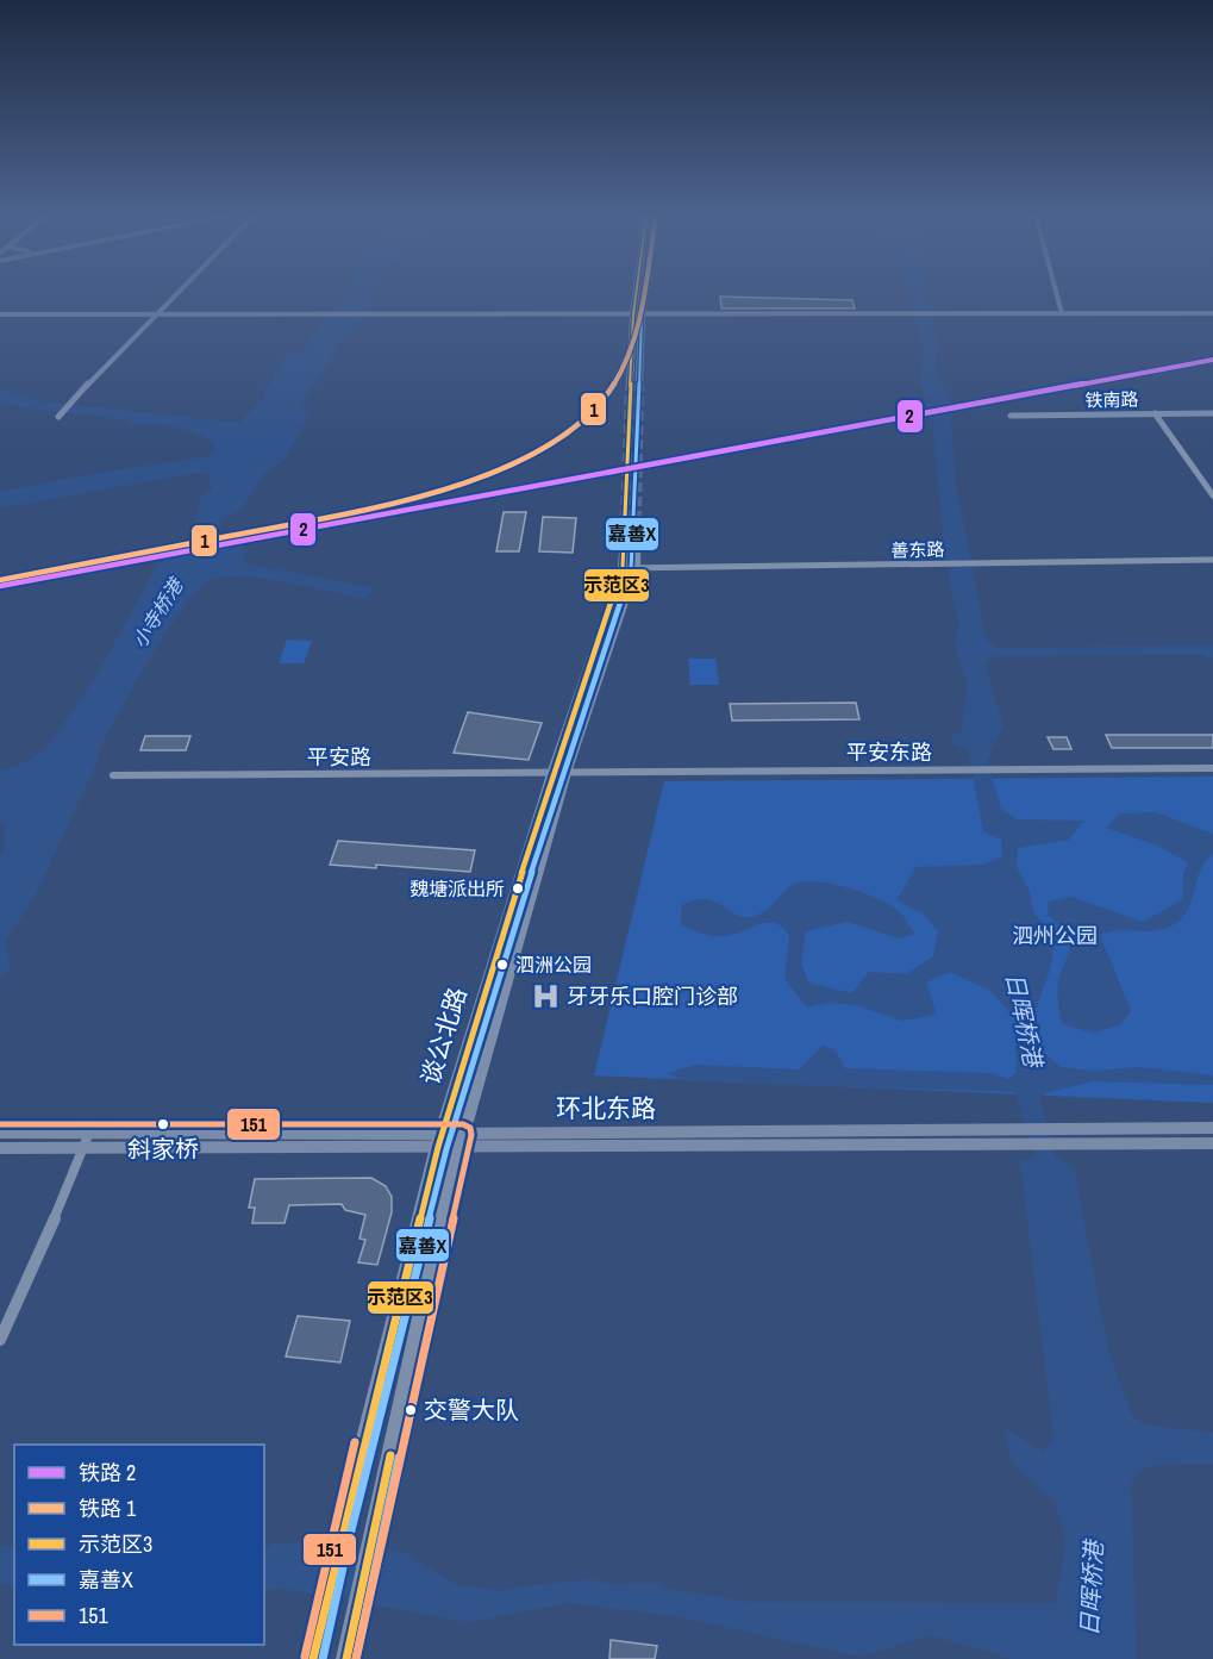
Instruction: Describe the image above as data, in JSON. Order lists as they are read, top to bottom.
{
  "streets": {
    "main road": ["谈公北路"],
    "street": [
      "铁南路",
      "善东路",
      "平安东路",
      "平安路",
      "环北东路"
    ]
  },
  "crossings": [
    ["善东路", "谈公北路"],
    ["平安东路", "平安路"],
    ["平安东路", "谈公北路"],
    ["平安路", "谈公北路"],
    ["谈公北路", "环北东路"]
  ],
  "water": ["小寺桥港", "日晖桥港"],
  "parks": ["泗州公园"],
  "places": {
    "other": [
      "魏塘派出所",
      "泗洲公园",
      "斜家桥",
      "交警大队"
    ],
    "hospital": ["牙牙乐口腔门诊部"]
  },
  "lines": [
    "rail line 1",
    "transit line 示范区3",
    "transit line 嘉善X",
    "rail line 2",
    "transit line 151"
  ],
  "legend": [
    "铁路 2",
    "铁路 1",
    "示范区3",
    "嘉善X",
    "151"
  ]
}
